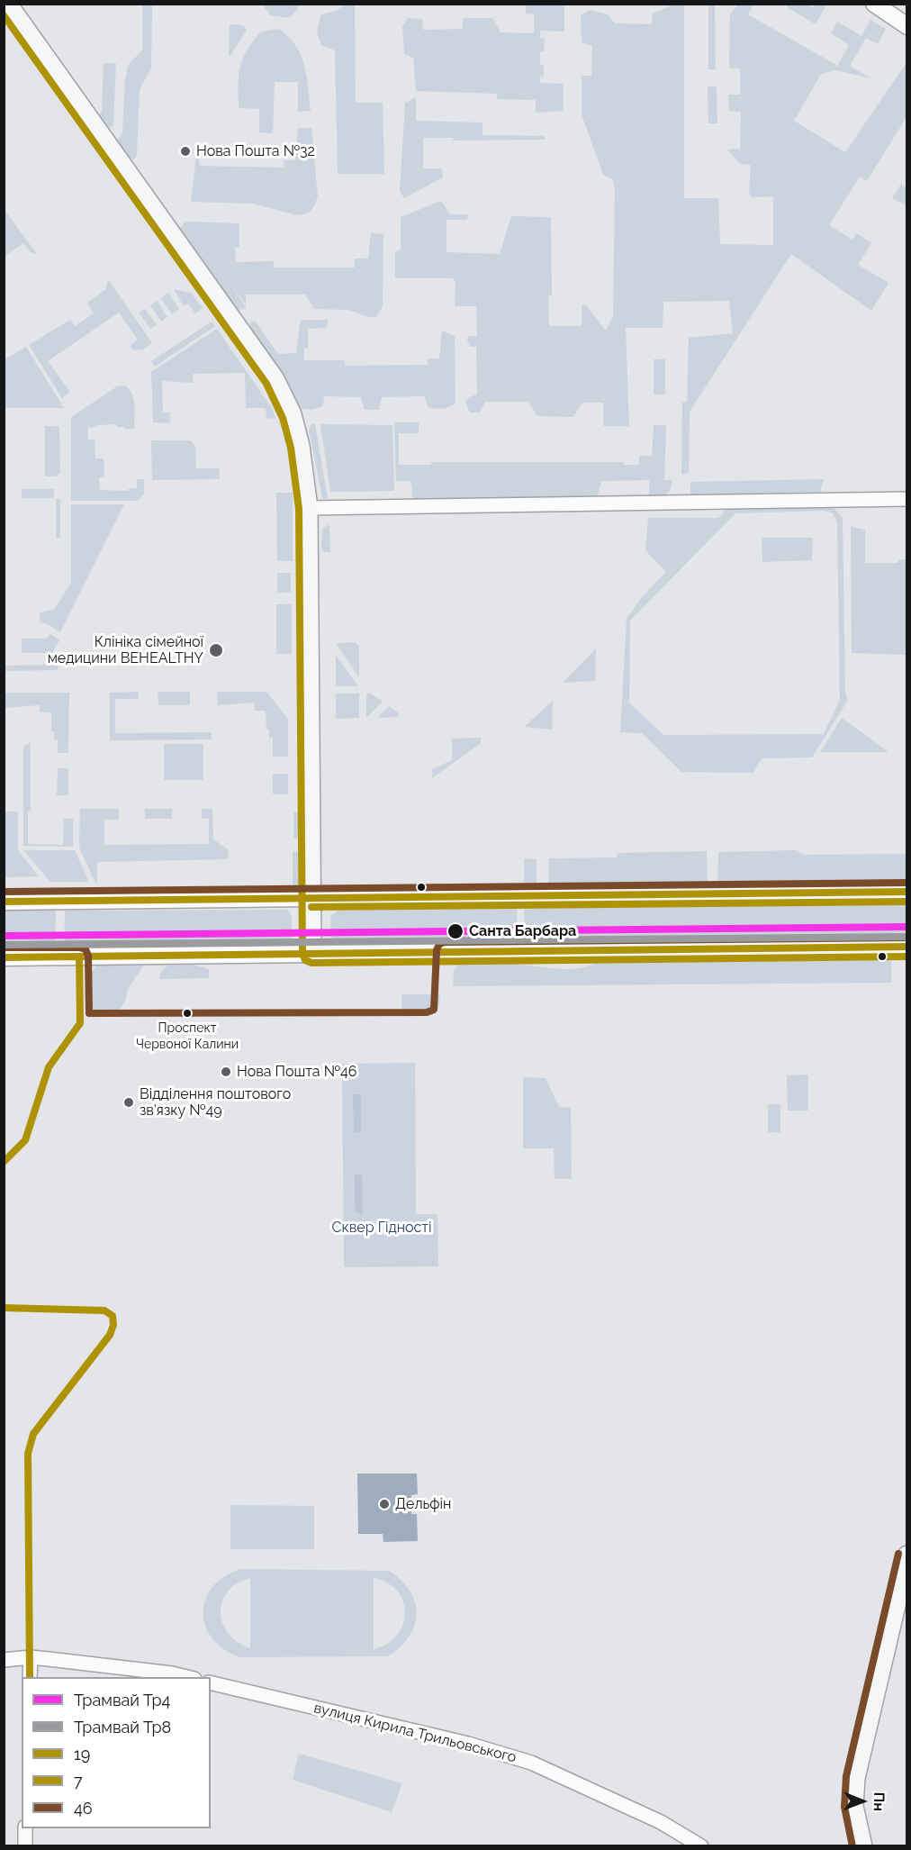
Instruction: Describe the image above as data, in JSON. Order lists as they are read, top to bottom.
{
  "streets": {
    "street": ["вулиця Кирила Трильовського"]
  },
  "parks": ["Сквер Гідності"],
  "places": [
    "Нова Пошта №32",
    "Клініка сімейної медицини BEHEALTHY",
    "Санта Барбара",
    "Проспект Червоної Калини",
    "Нова Пошта №46",
    "Відділення поштового зв’язку №49",
    "Дельфін"
  ],
  "lines": [
    "transit line 7",
    "transit line 46",
    "transit line 19",
    "tram line Тр4",
    "tram line Тр8"
  ],
  "legend": [
    "Трамвай Тр4",
    "Трамвай Тр8",
    "19",
    "7",
    "46"
  ],
  "north": "right"
}
